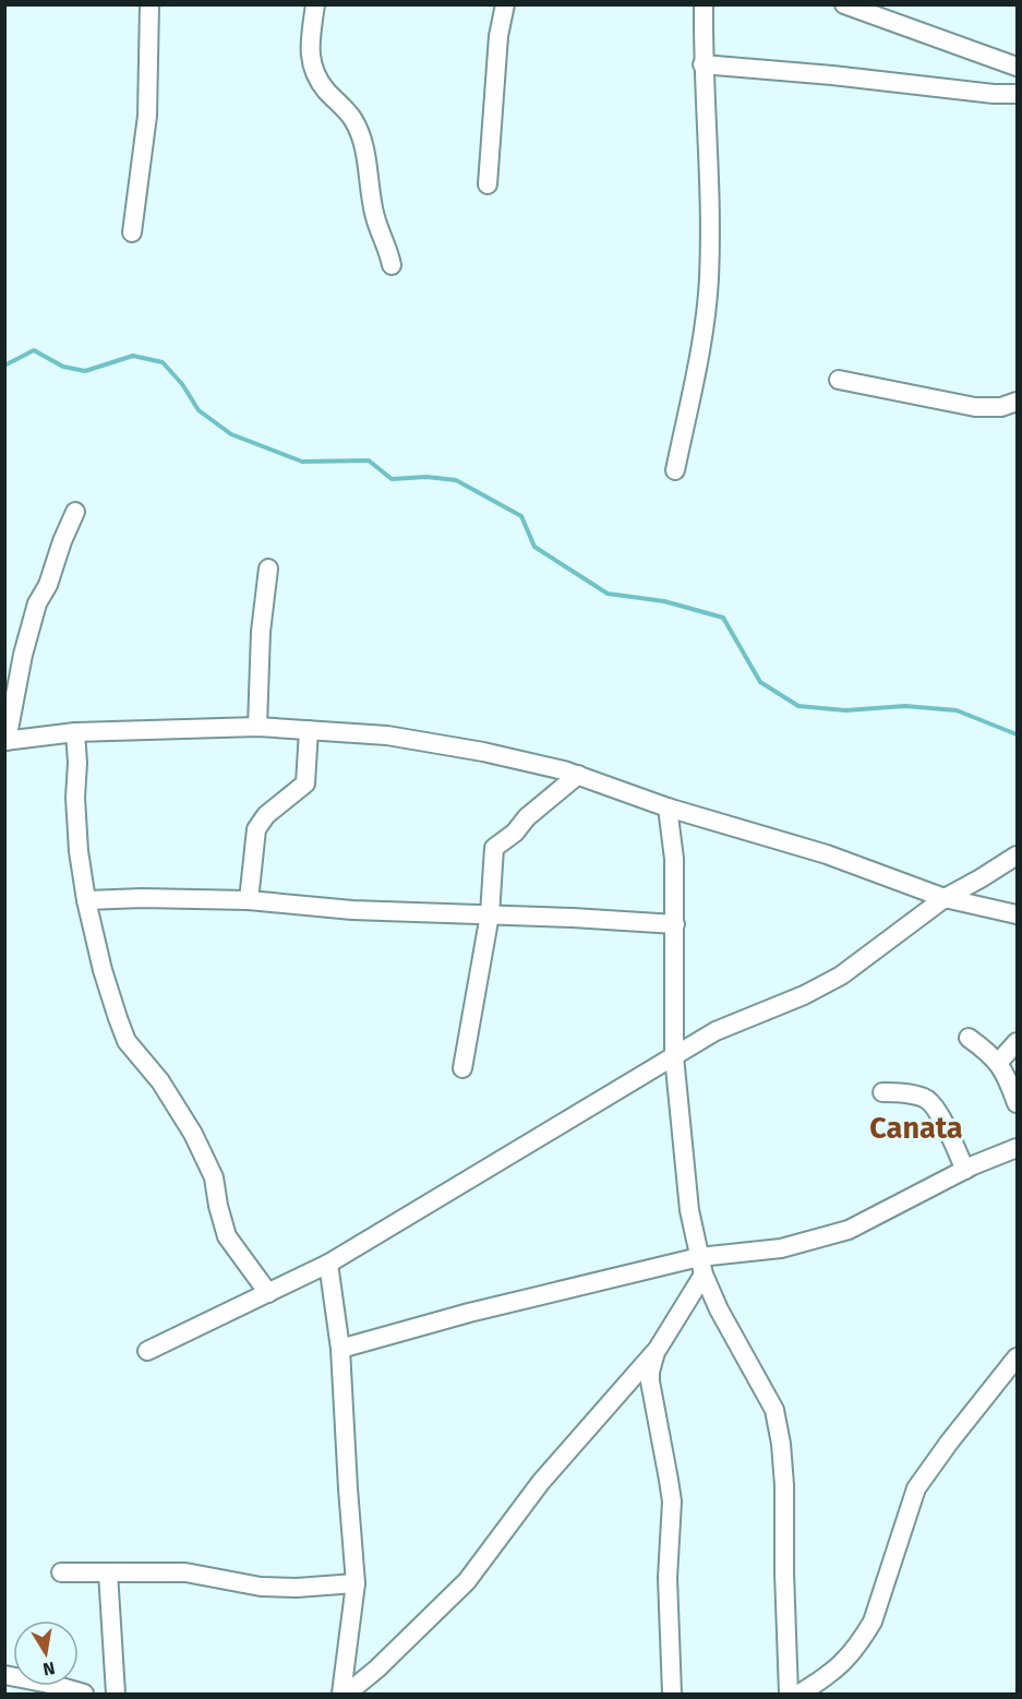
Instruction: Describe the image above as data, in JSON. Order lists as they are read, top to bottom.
{
  "districts": ["Canata"],
  "north": "bottom"
}
